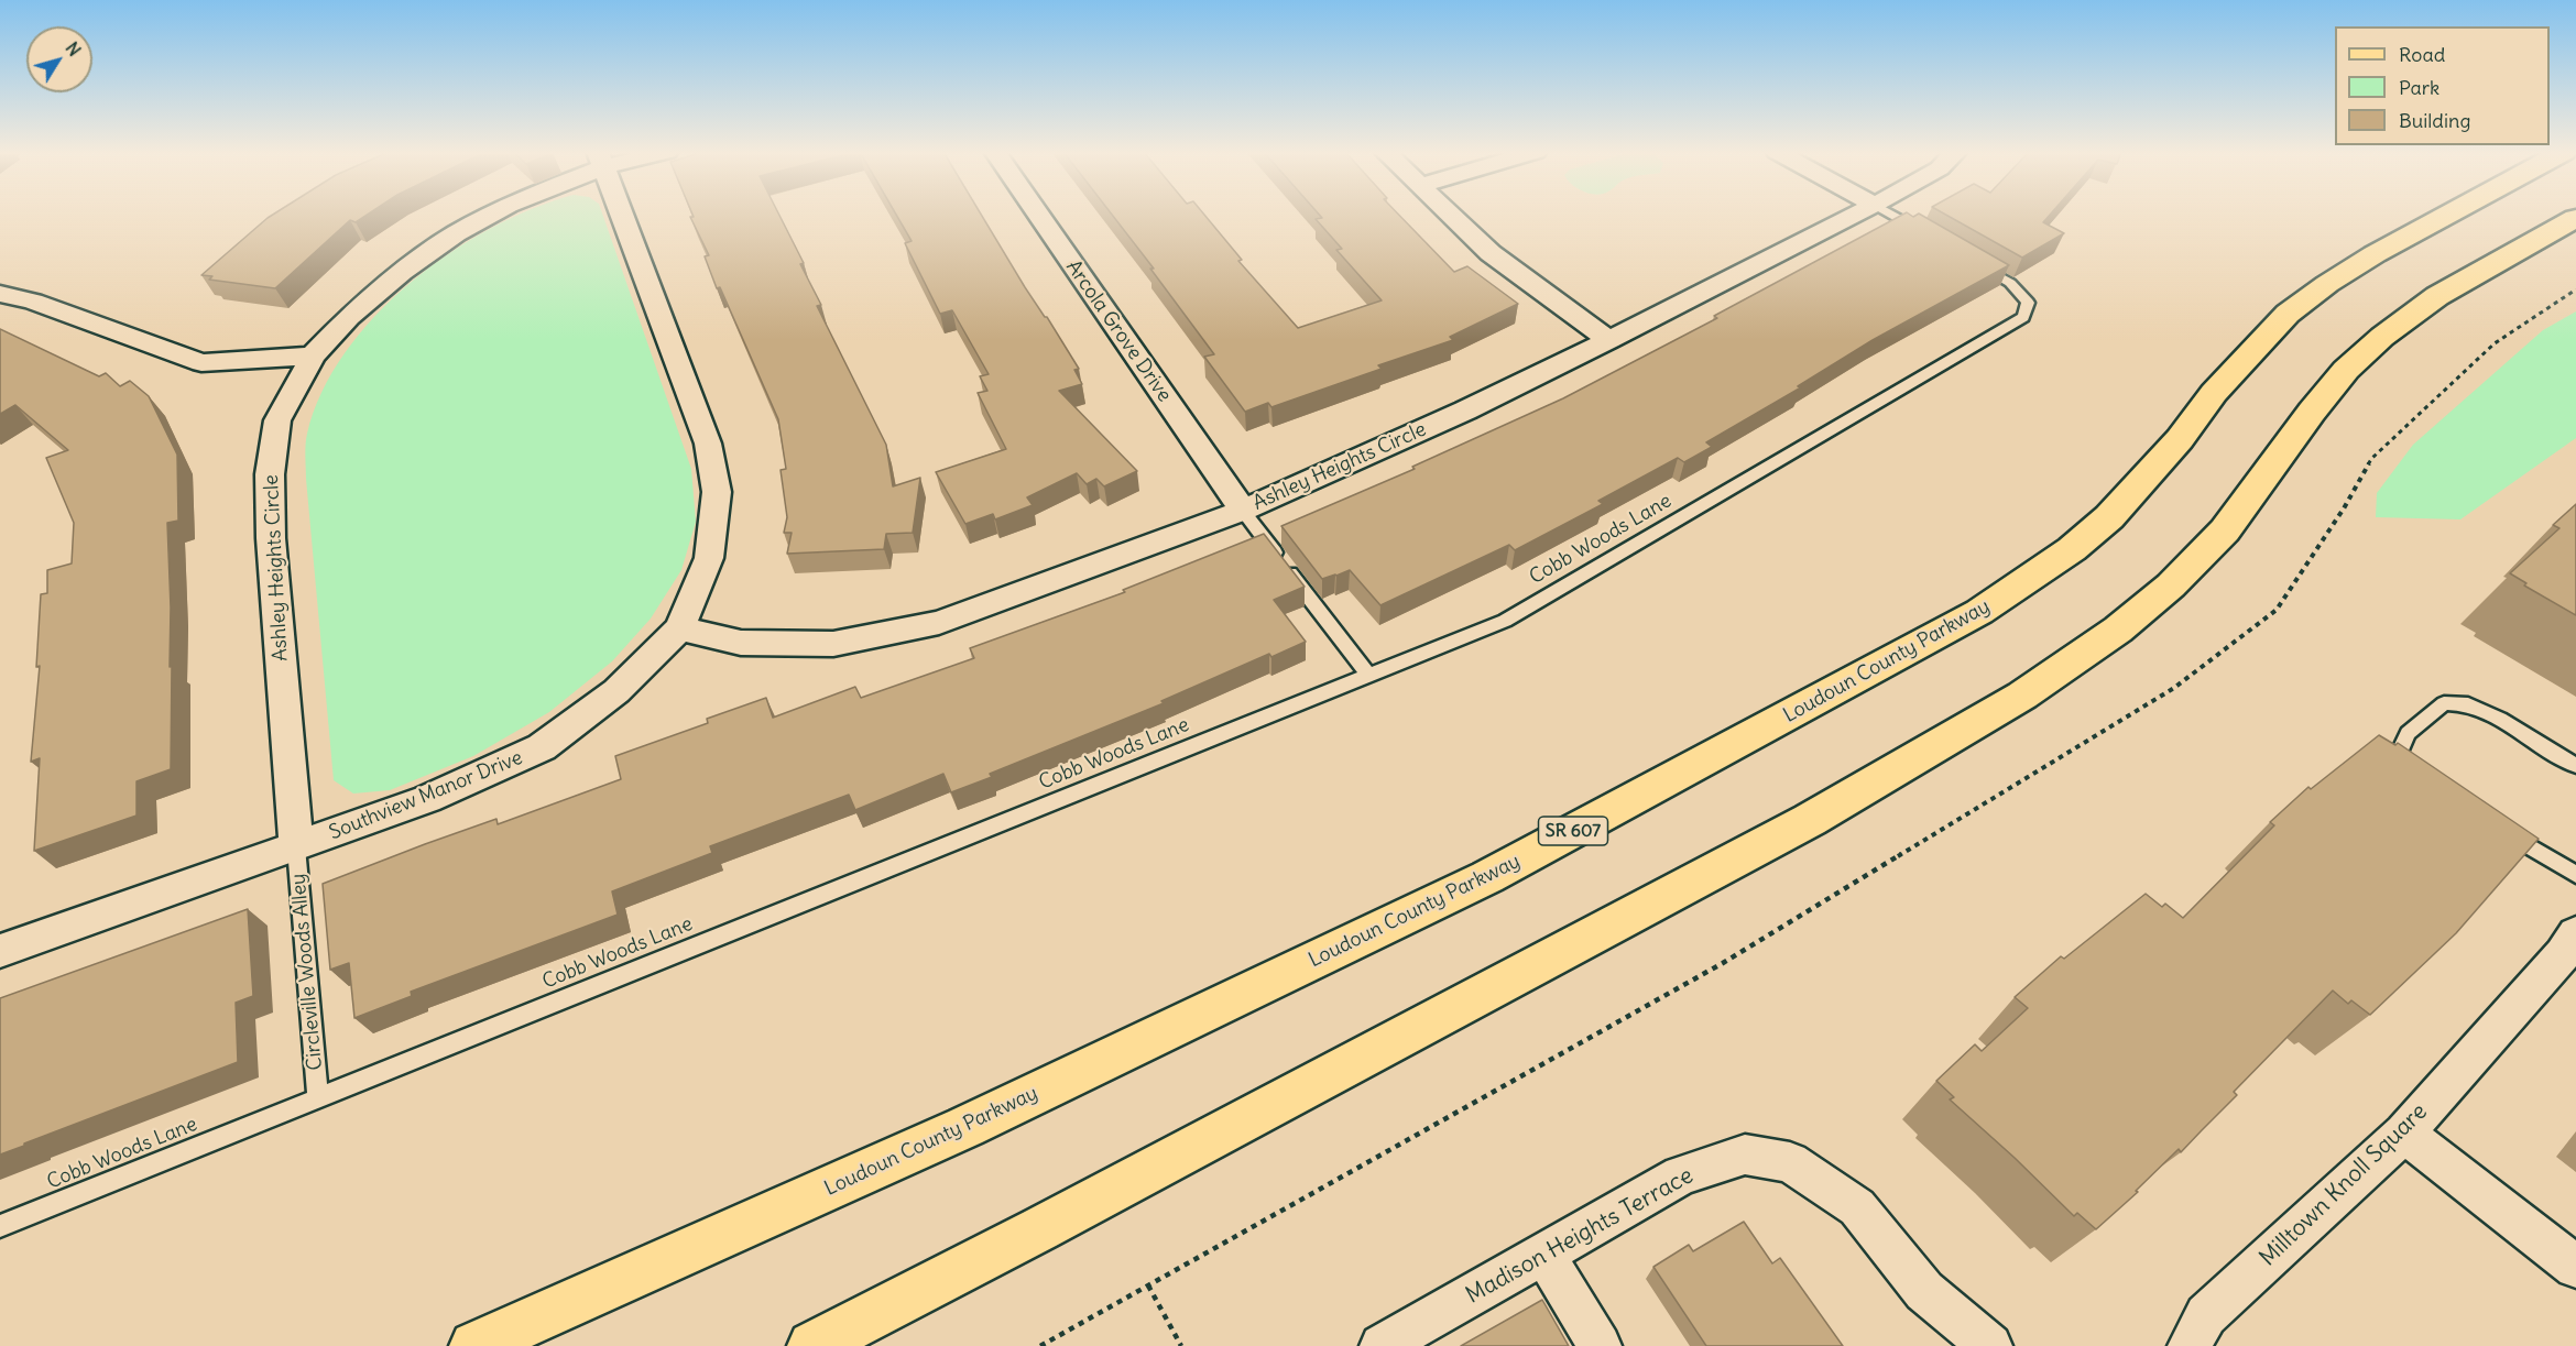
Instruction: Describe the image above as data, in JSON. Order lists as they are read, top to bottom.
{
  "streets": {
    "main road": ["Loudoun County Parkway", "SR 607"],
    "street": [
      "Arcola Grove Drive",
      "Ashley Heights Circle",
      "Southview Manor Drive",
      "Milltown Knoll Square",
      "Madison Heights Terrace"
    ],
    "lane": ["Cobb Woods Lane", "Circleville Woods Alley"]
  },
  "crossings": [
    ["Arcola Grove Drive", "Ashley Heights Circle"],
    ["Ashley Heights Circle", "Southview Manor Drive"],
    ["Ashley Heights Circle", "Circleville Woods Alley"],
    ["Cobb Woods Lane", "Circleville Woods Alley"],
    ["Southview Manor Drive", "Circleville Woods Alley"]
  ],
  "legend": ["Road", "Park", "Building"],
  "north": "top right"
}
